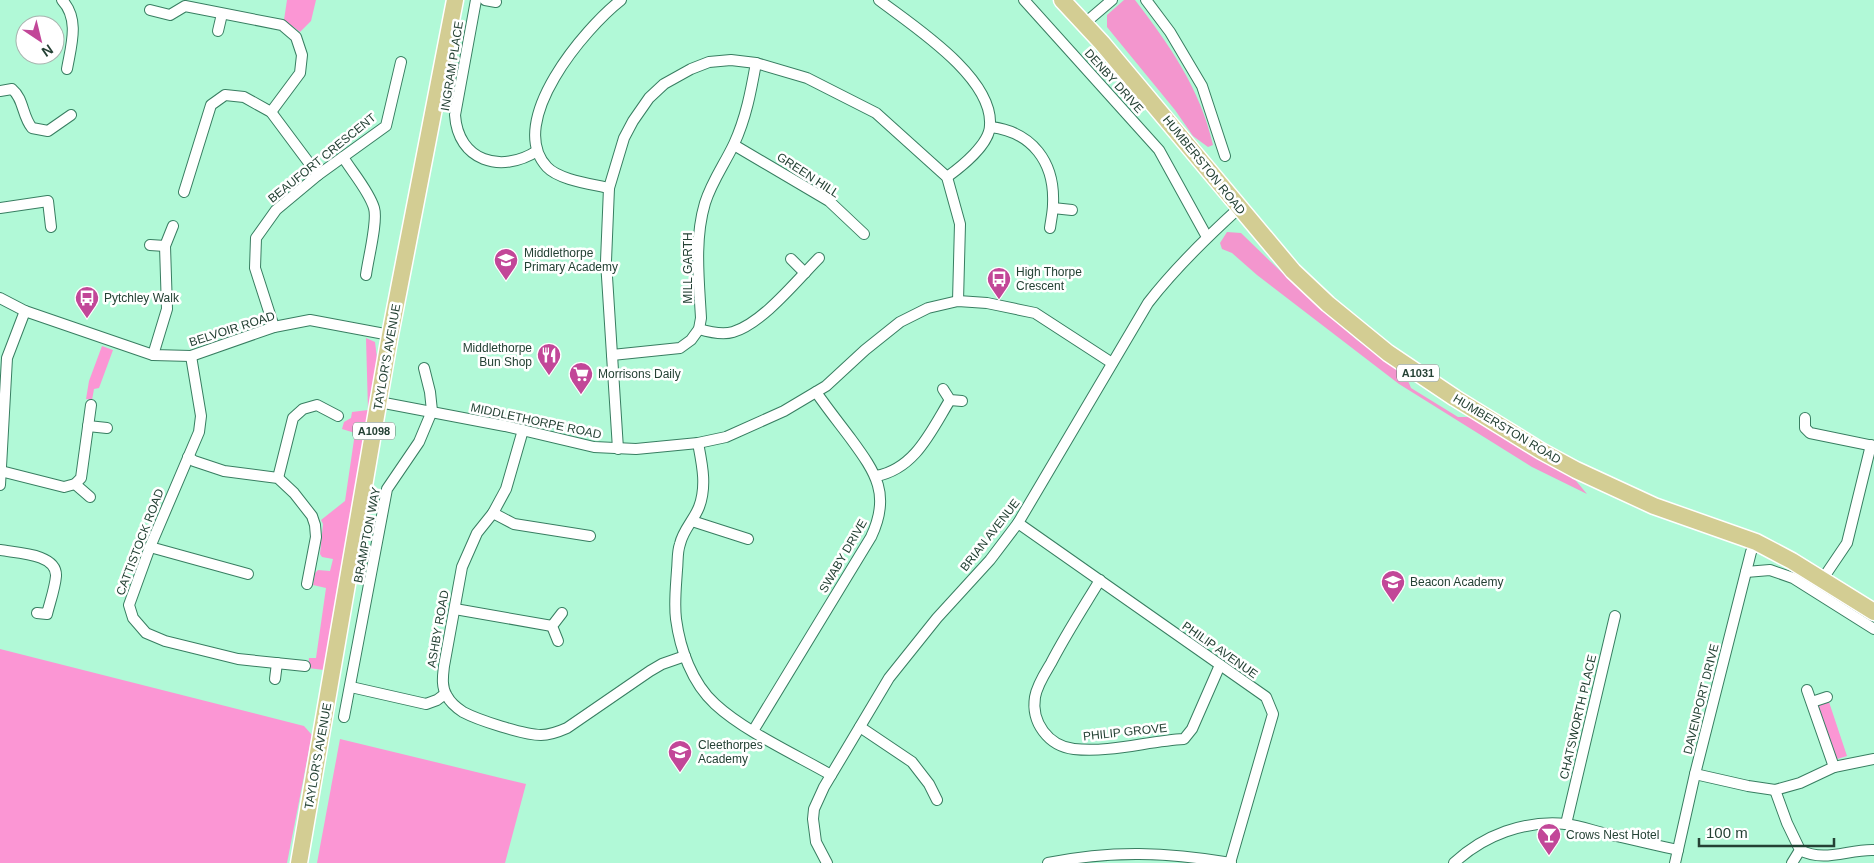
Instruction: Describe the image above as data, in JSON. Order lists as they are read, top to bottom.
{
  "streets": {
    "main road": [
      "HUMBERSTON ROAD",
      "TAYLOR'S AVENUE",
      "A1031",
      "A1098"
    ],
    "street": [
      "INGRAM PLACE",
      "DENBY DRIVE",
      "BEAUFORT CRESCENT",
      "GREEN HILL",
      "MILL GARTH",
      "BELVOIR ROAD",
      "MIDDLETHORPE ROAD",
      "BRAMPTON WAY",
      "BRIAN AVENUE",
      "CATTISTOCK ROAD",
      "SWABY DRIVE",
      "ASHBY ROAD",
      "PHILIP AVENUE",
      "DAVENPORT DRIVE",
      "CHATSWORTH PLACE",
      "PHILIP GROVE"
    ]
  },
  "crossings": [
    ["DENBY DRIVE", "BRIAN AVENUE"],
    ["BEAUFORT CRESCENT", "BELVOIR ROAD"],
    ["HUMBERSTON ROAD", "BRIAN AVENUE"],
    ["HUMBERSTON ROAD", "DAVENPORT DRIVE"],
    ["GREEN HILL", "MILL GARTH"],
    ["BELVOIR ROAD", "TAYLOR'S AVENUE"],
    ["BELVOIR ROAD", "CATTISTOCK ROAD"],
    ["TAYLOR'S AVENUE", "MIDDLETHORPE ROAD"],
    ["MIDDLETHORPE ROAD", "BRAMPTON WAY"],
    ["MIDDLETHORPE ROAD", "BRIAN AVENUE"],
    ["MIDDLETHORPE ROAD", "SWABY DRIVE"],
    ["MIDDLETHORPE ROAD", "ASHBY ROAD"],
    ["BRIAN AVENUE", "PHILIP AVENUE"],
    ["PHILIP AVENUE", "PHILIP GROVE"]
  ],
  "places": {
    "school or university": ["Middlethorpe Primary Academy", "Beacon Academy", "Cleethorpes Academy"],
    "bus stop": ["High Thorpe Crescent", "Pytchley Walk"],
    "restaurant": ["Middlethorpe Bun Shop"],
    "supermarket": ["Morrisons Daily"],
    "bar": ["Crows Nest Hotel"]
  },
  "scale_bar": "100 m",
  "north": "bottom right"
}
